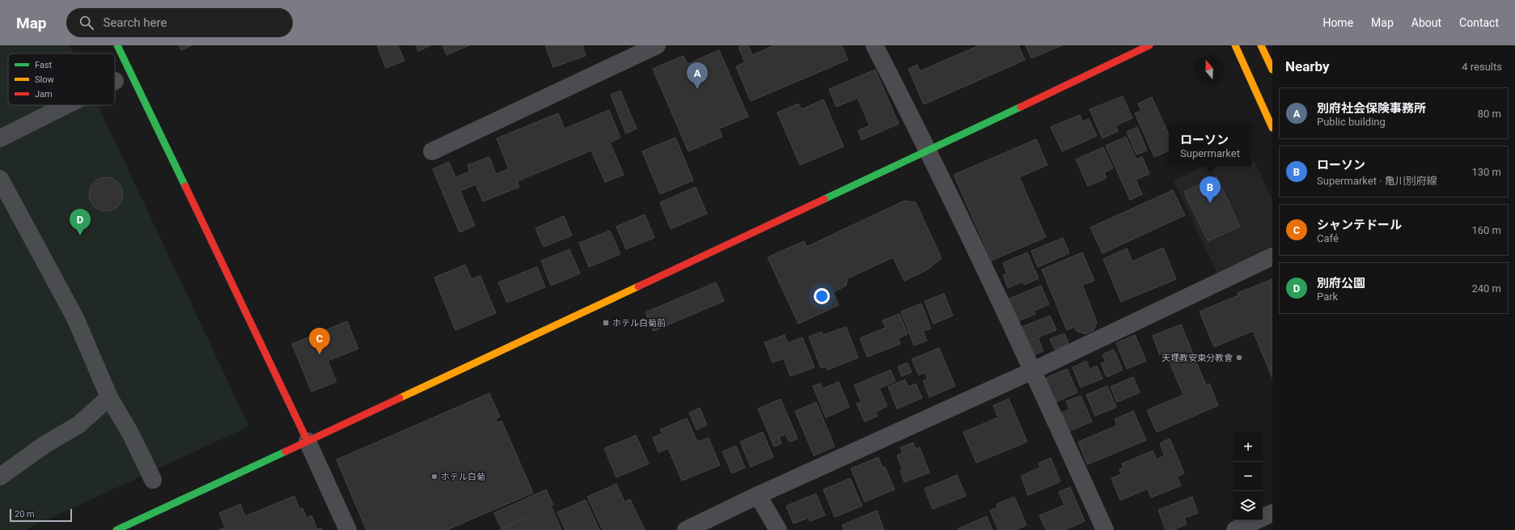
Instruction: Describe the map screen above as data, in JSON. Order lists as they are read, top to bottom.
{
  "places": {
    "transit": ["ホテル白菊前"],
    "other": ["天理教安東分教會", "ホテル白菊"]
  },
  "legend": ["Fast", "Slow", "Jam"],
  "scale_bar": "20 m",
  "north": "top",
  "page": {
    "header": "Map",
    "search": "Search here",
    "nav": [
      "Home",
      "Map",
      "About",
      "Contact"
    ],
    "heading": ["Nearby", "4 results"],
    "pins": [
      "A",
      "B",
      "D",
      "C"
    ],
    "list": [
      {
        "mark": "A",
        "name": "別府社会保険事務所",
        "note": "Public building",
        "value": "80 m"
      },
      {
        "mark": "B",
        "name": "ローソン",
        "note": "Supermarket · 亀川別府線",
        "value": "130 m"
      },
      {
        "mark": "C",
        "name": "シャンテドール",
        "note": "Café",
        "value": "160 m"
      },
      {
        "mark": "D",
        "name": "別府公園",
        "note": "Park",
        "value": "240 m"
      }
    ],
    "popup": ["ローソン", "Supermarket"],
    "map_buttons": ["+", "−"],
    "scale": "20 m"
  }
}
